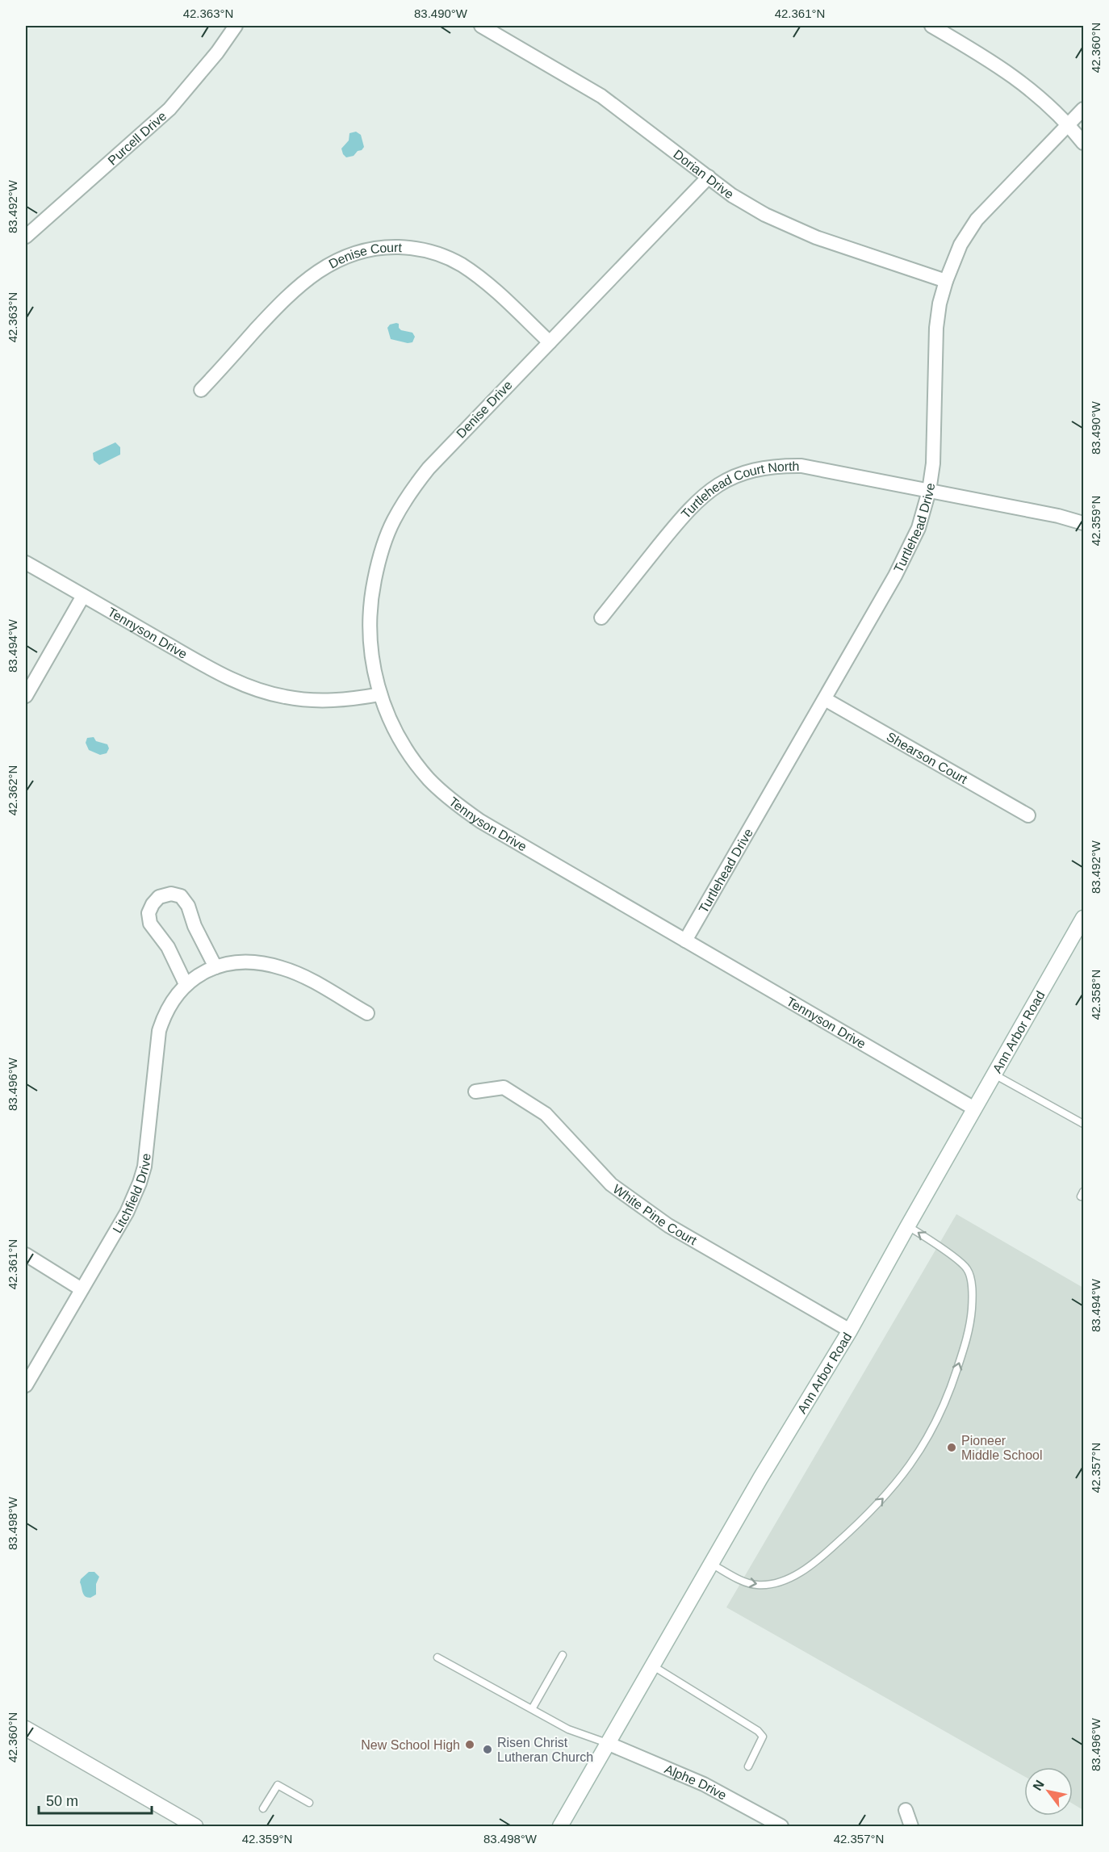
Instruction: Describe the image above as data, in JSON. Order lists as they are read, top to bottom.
{
  "streets": {
    "main road": ["Ann Arbor Road"],
    "street": [
      "Purcell Drive",
      "Dorian Drive",
      "Denise Court",
      "Denise Drive",
      "Turtlehead Court North",
      "Turtlehead Drive",
      "Tennyson Drive",
      "Shearson Court",
      "Litchfield Drive",
      "White Pine Court",
      "Alphe Drive"
    ]
  },
  "crossings": [
    ["Dorian Drive", "Denise Drive"],
    ["Dorian Drive", "Turtlehead Drive"],
    ["Denise Court", "Denise Drive"],
    ["Denise Drive", "Tennyson Drive"],
    ["Turtlehead Court North", "Turtlehead Drive"],
    ["Turtlehead Drive", "Tennyson Drive"],
    ["Turtlehead Drive", "Shearson Court"],
    ["Tennyson Drive", "Ann Arbor Road"],
    ["Ann Arbor Road", "White Pine Court"],
    ["Ann Arbor Road", "Alphe Drive"]
  ],
  "places": ["Pioneer Middle School", "New School High", "Risen Christ Lutheran Church"],
  "scale_bar": "50 m",
  "north": "top left",
  "coordinates": [
    "42.363°N",
    "83.490°W",
    "42.361°N",
    "42.360°N",
    "83.492°W",
    "42.359°N",
    "83.494°W",
    "42.362°N",
    "42.358°N",
    "83.496°W",
    "42.357°N",
    "83.498°W"
  ]
}
